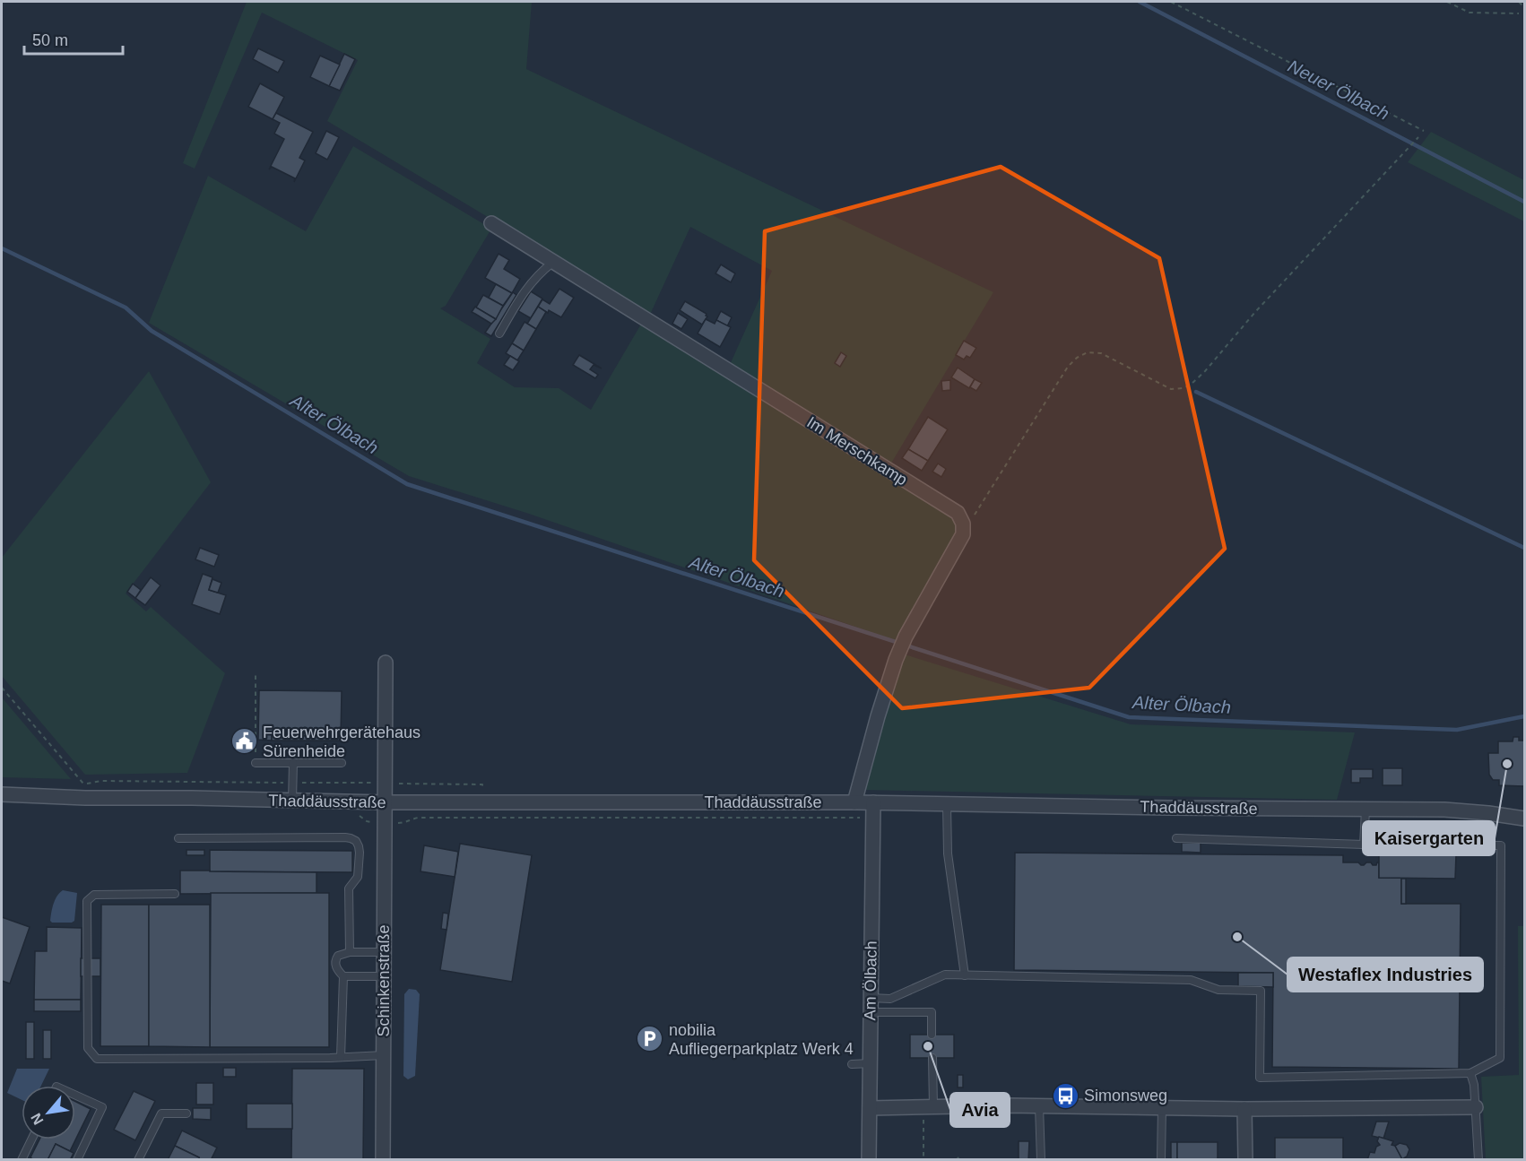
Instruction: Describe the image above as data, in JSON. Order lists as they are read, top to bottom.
{
  "streets": {
    "street": [
      "Im Merschkamp",
      "Thaddäusstraße",
      "Schinkenstraße",
      "Am Ölbach"
    ]
  },
  "crossings": [
    ["Thaddäusstraße", "Schinkenstraße"],
    ["Thaddäusstraße", "Am Ölbach"]
  ],
  "water": ["Neuer Ölbach", "Alter Ölbach"],
  "places": {
    "public building": ["Feuerwehrgerätehaus Sürenheide"],
    "other": ["Kaisergarten", "Westaflex Industries", "Avia"],
    "parking": ["nobilia Aufliegerparkplatz Werk 4"],
    "bus stop": ["Simonsweg"]
  },
  "scale_bar": "50 m",
  "north": "bottom left"
}
